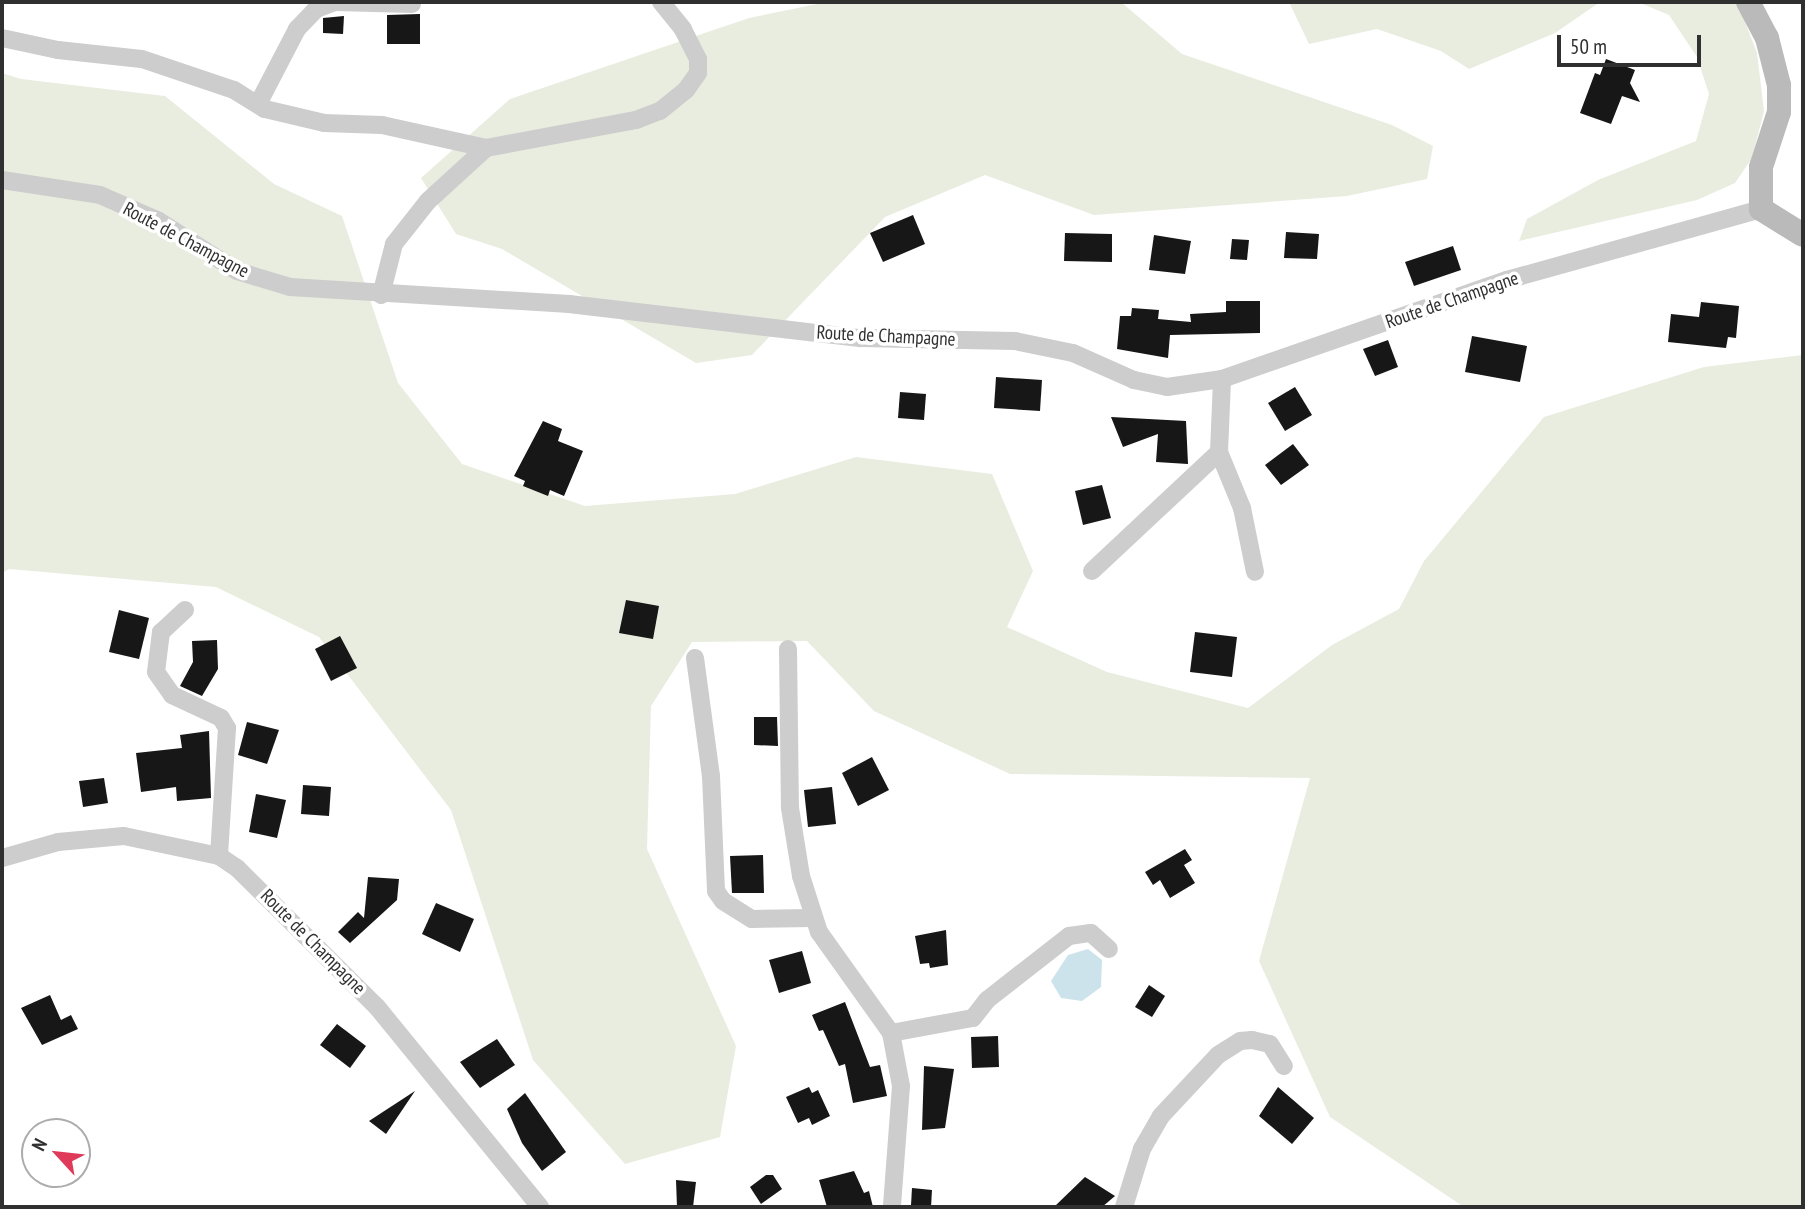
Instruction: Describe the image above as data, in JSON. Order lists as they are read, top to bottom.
{
  "streets": {
    "street": ["Route de Champagne"]
  },
  "scale_bar": "50 m",
  "north": "top left"
}
